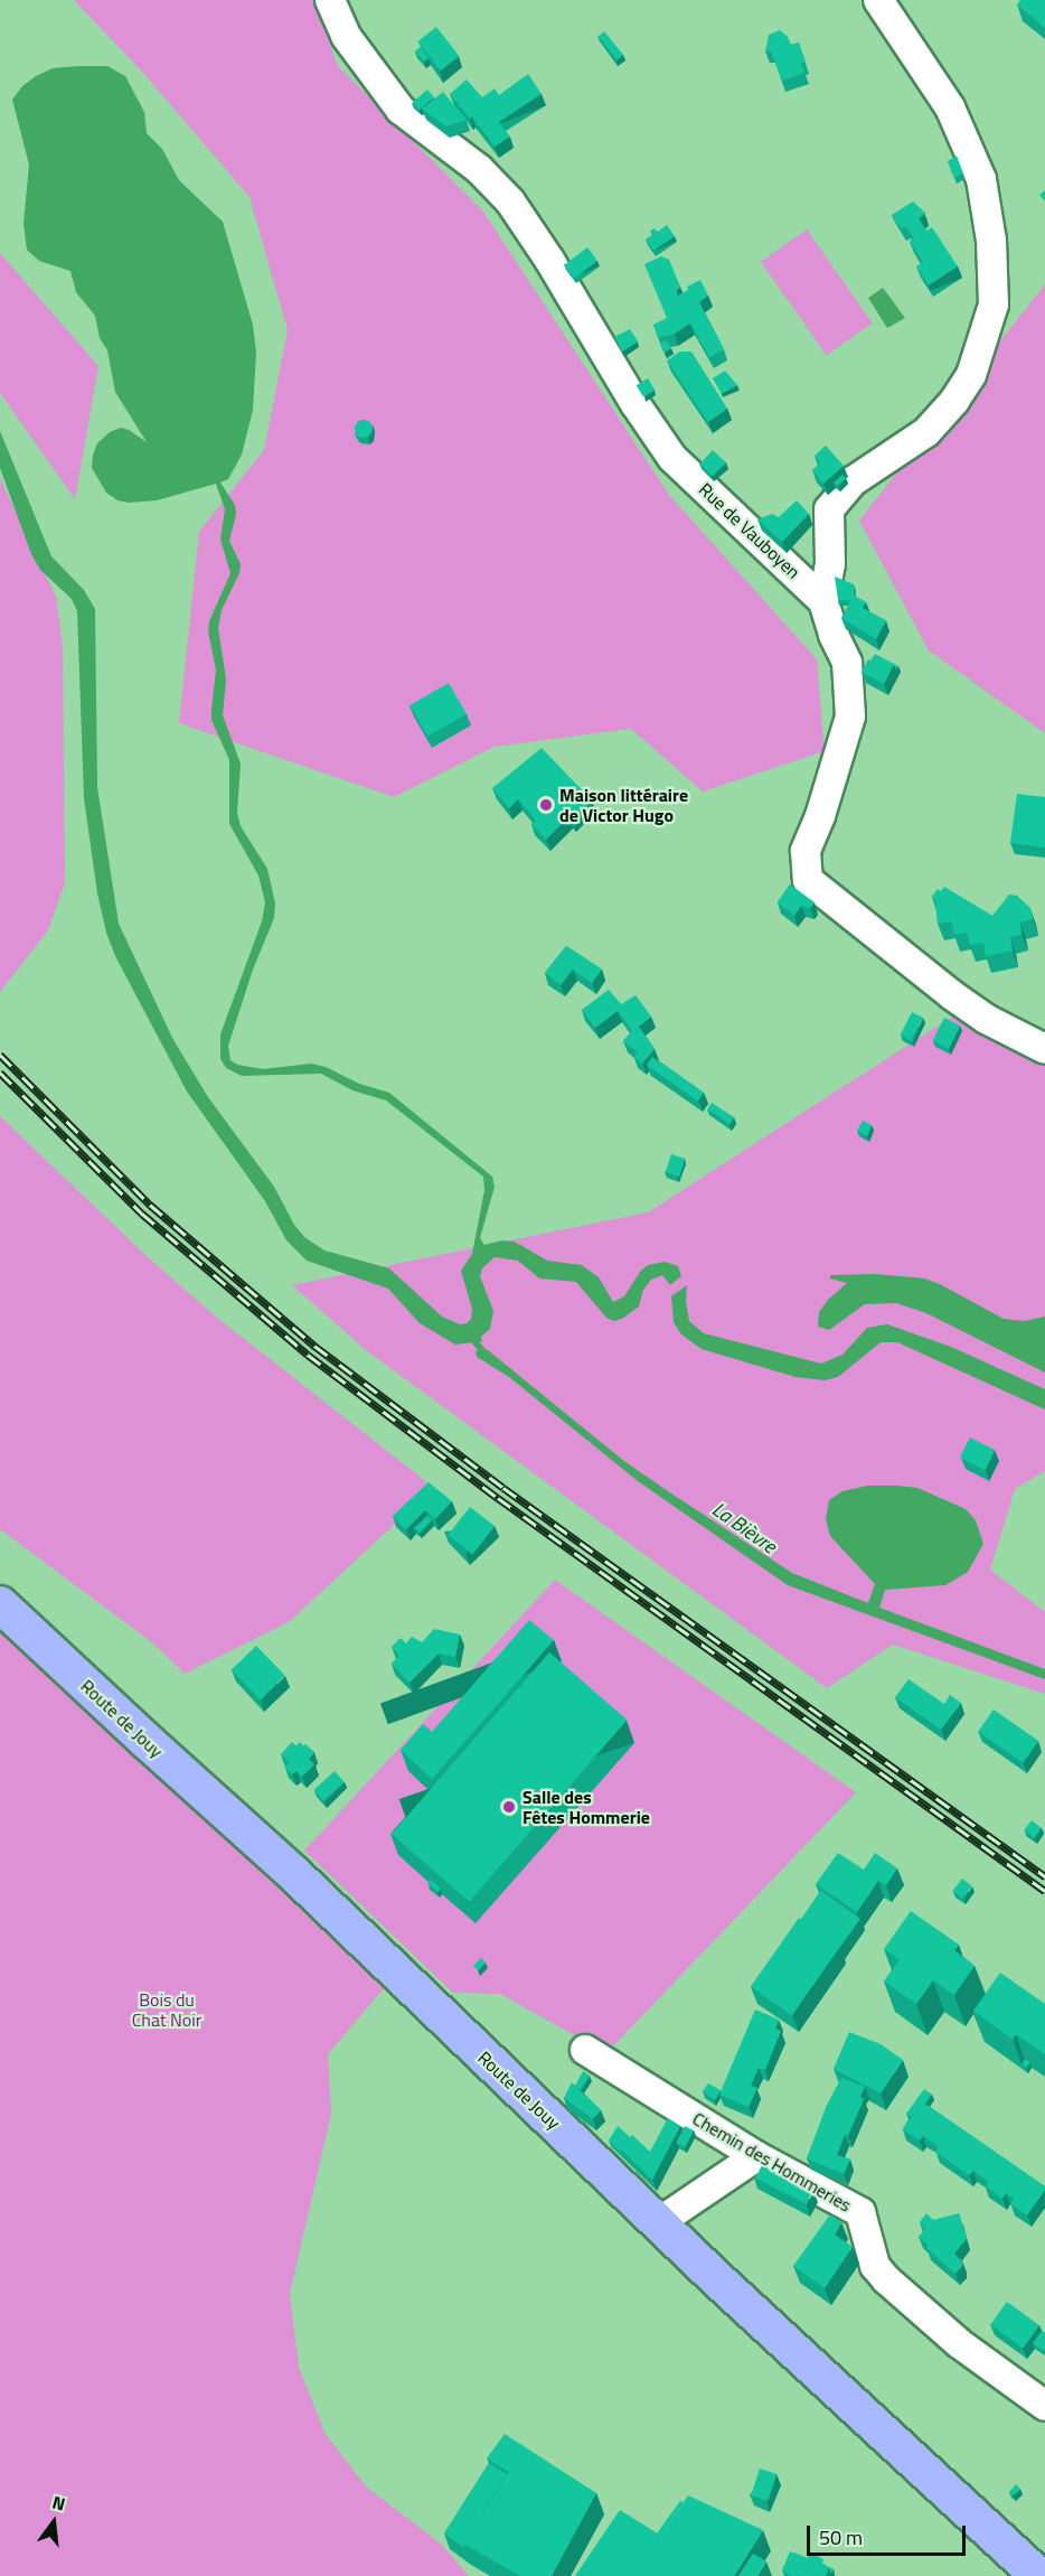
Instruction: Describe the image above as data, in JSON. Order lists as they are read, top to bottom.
{
  "streets": {
    "main road": ["Route de Jouy"],
    "street": ["Rue de Vauboyen", "Chemin des Hommeries"]
  },
  "water": ["La Bièvre"],
  "parks": ["Bois du Chat Noir"],
  "places": ["Maison littéraire de Victor Hugo", "Salle des Fêtes Hommerie"],
  "scale_bar": "50 m",
  "north": "top"
}
